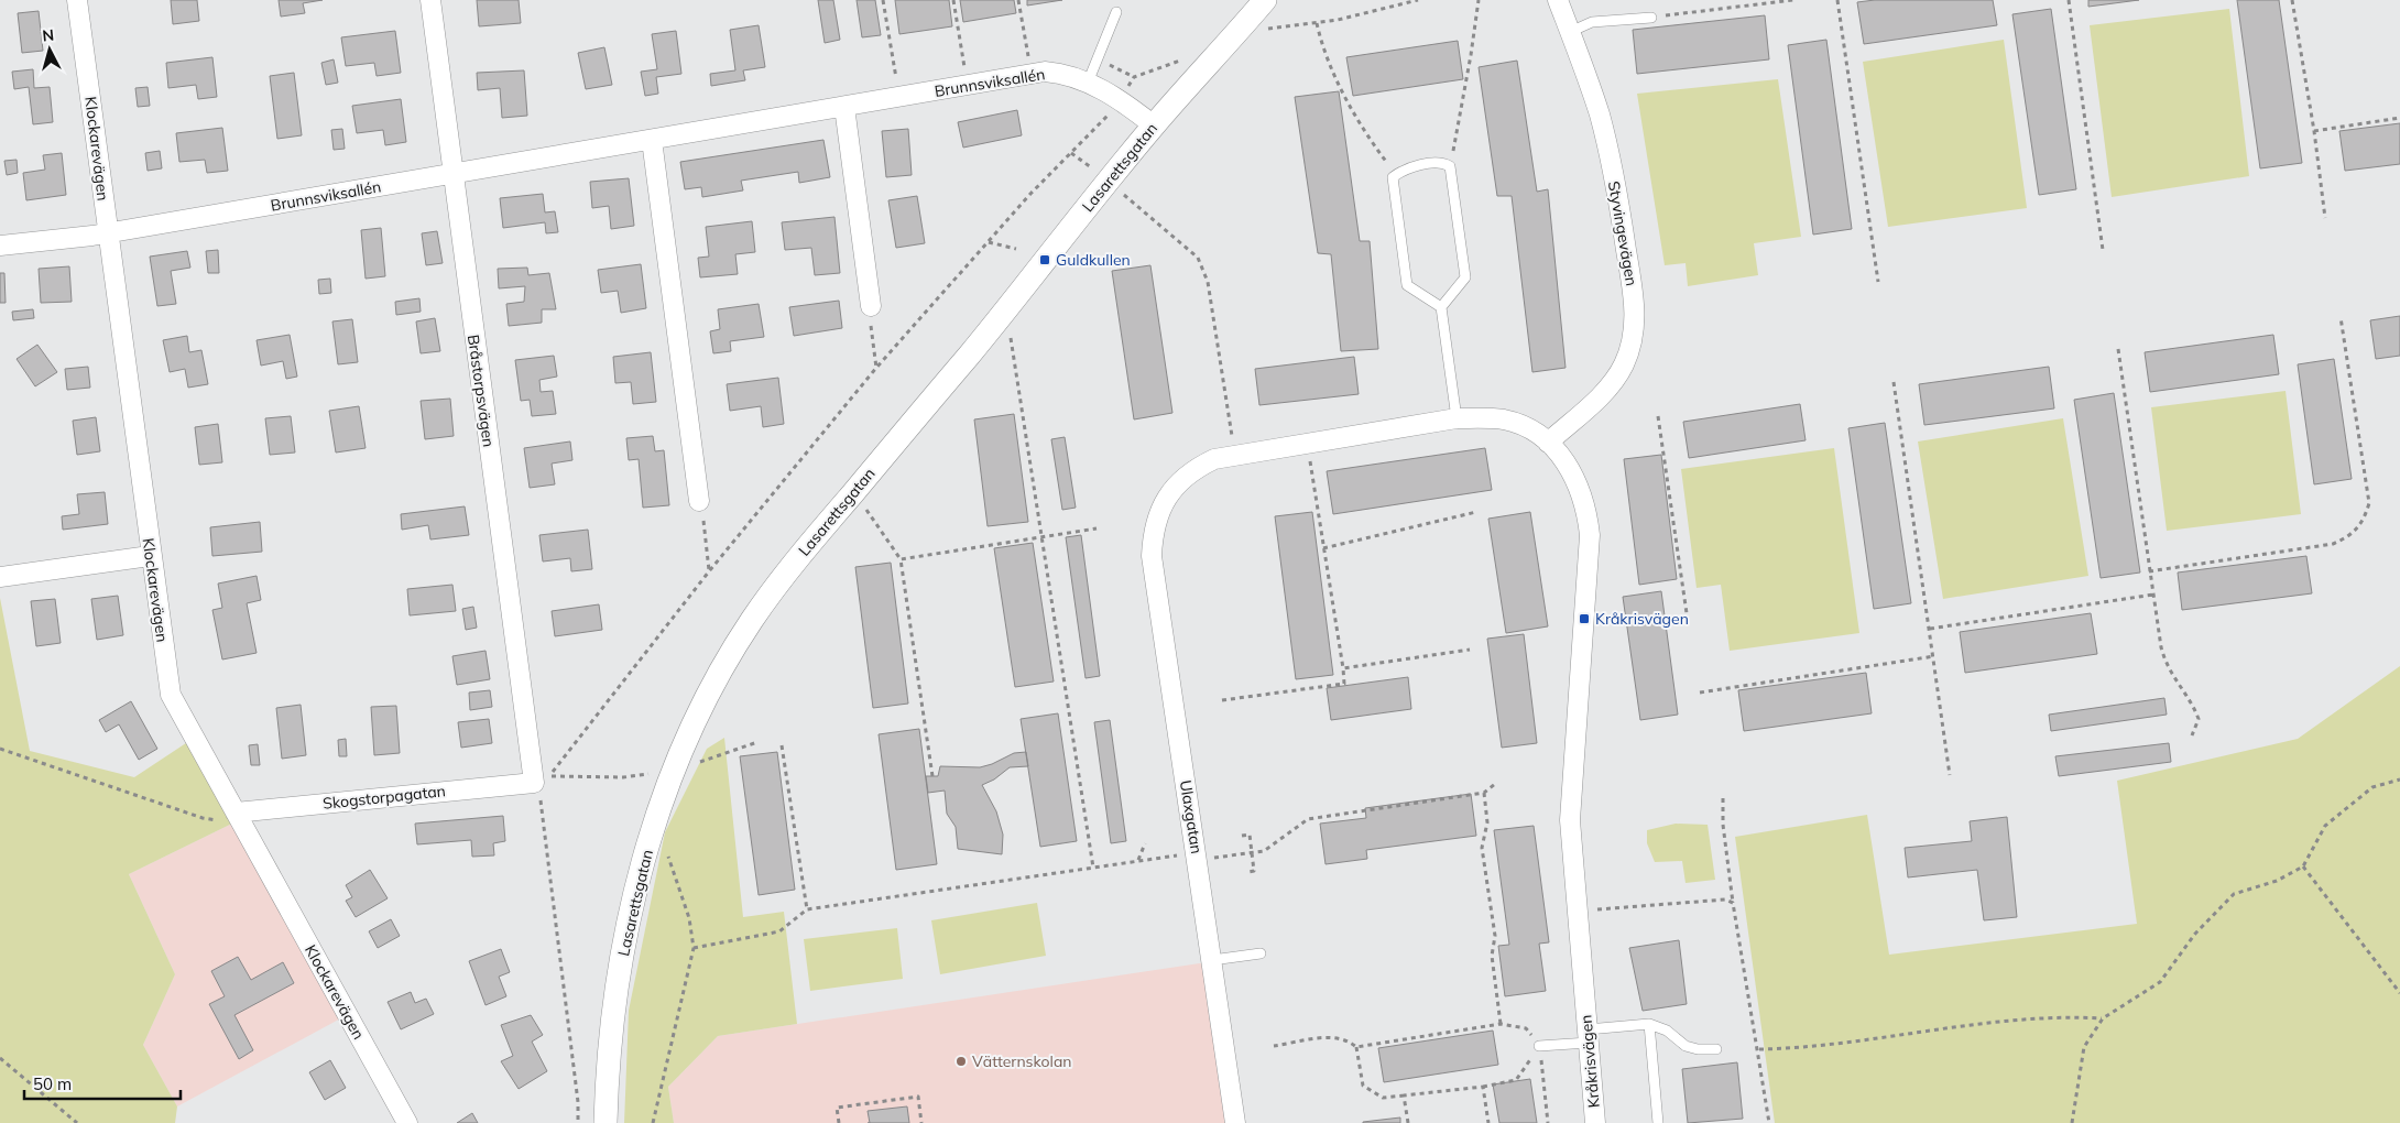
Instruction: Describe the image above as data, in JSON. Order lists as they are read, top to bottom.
{
  "streets": {
    "street": [
      "Brunnsviksallén",
      "Klockarevägen",
      "Lasarettsgatan",
      "Styvingevägen",
      "Bråstorpsvägen",
      "Skogstorpagatan",
      "Ulaxgatan",
      "Kråkrisvägen"
    ]
  },
  "crossings": [
    ["Brunnsviksallén", "Klockarevägen"],
    ["Brunnsviksallén", "Lasarettsgatan"],
    ["Brunnsviksallén", "Bråstorpsvägen"],
    ["Klockarevägen", "Skogstorpagatan"],
    ["Styvingevägen", "Kråkrisvägen"],
    ["Bråstorpsvägen", "Skogstorpagatan"],
    ["Ulaxgatan", "Kråkrisvägen"]
  ],
  "places": {
    "transit": ["Guldkullen", "Kråkrisvägen"],
    "other": ["Vätternskolan"]
  },
  "scale_bar": "50 m",
  "north": "top"
}
